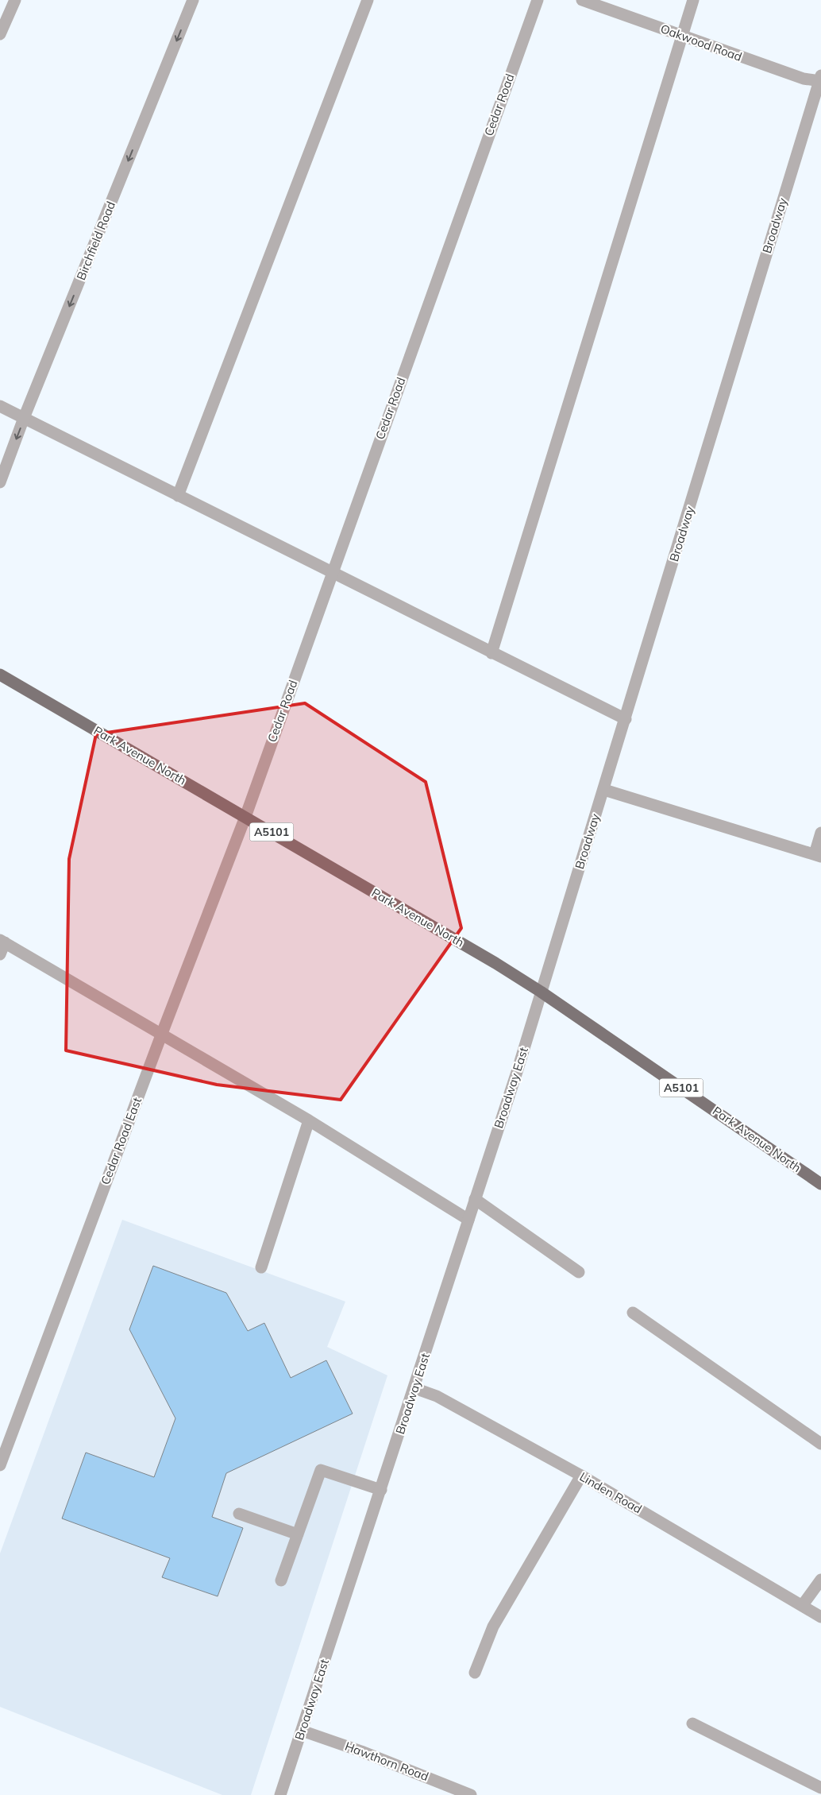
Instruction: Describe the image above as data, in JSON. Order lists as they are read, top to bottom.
{
  "streets": {
    "main road": ["Park Avenue North", "A5101"],
    "street": [
      "Oakwood Road",
      "Cedar Road",
      "Broadway",
      "Birchfield Road",
      "Broadway East",
      "Cedar Road East",
      "Linden Road",
      "Hawthorn Road"
    ]
  },
  "crossings": [
    ["Oakwood Road", "Broadway"],
    ["Cedar Road", "Park Avenue North"],
    ["Cedar Road", "Cedar Road East"],
    ["Broadway", "Park Avenue North"],
    ["Broadway", "Broadway East"],
    ["Park Avenue North", "Broadway East"],
    ["Park Avenue North", "Cedar Road East"],
    ["Broadway East", "Linden Road"],
    ["Broadway East", "Hawthorn Road"]
  ],
  "one_way": ["Birchfield Road"]
}
